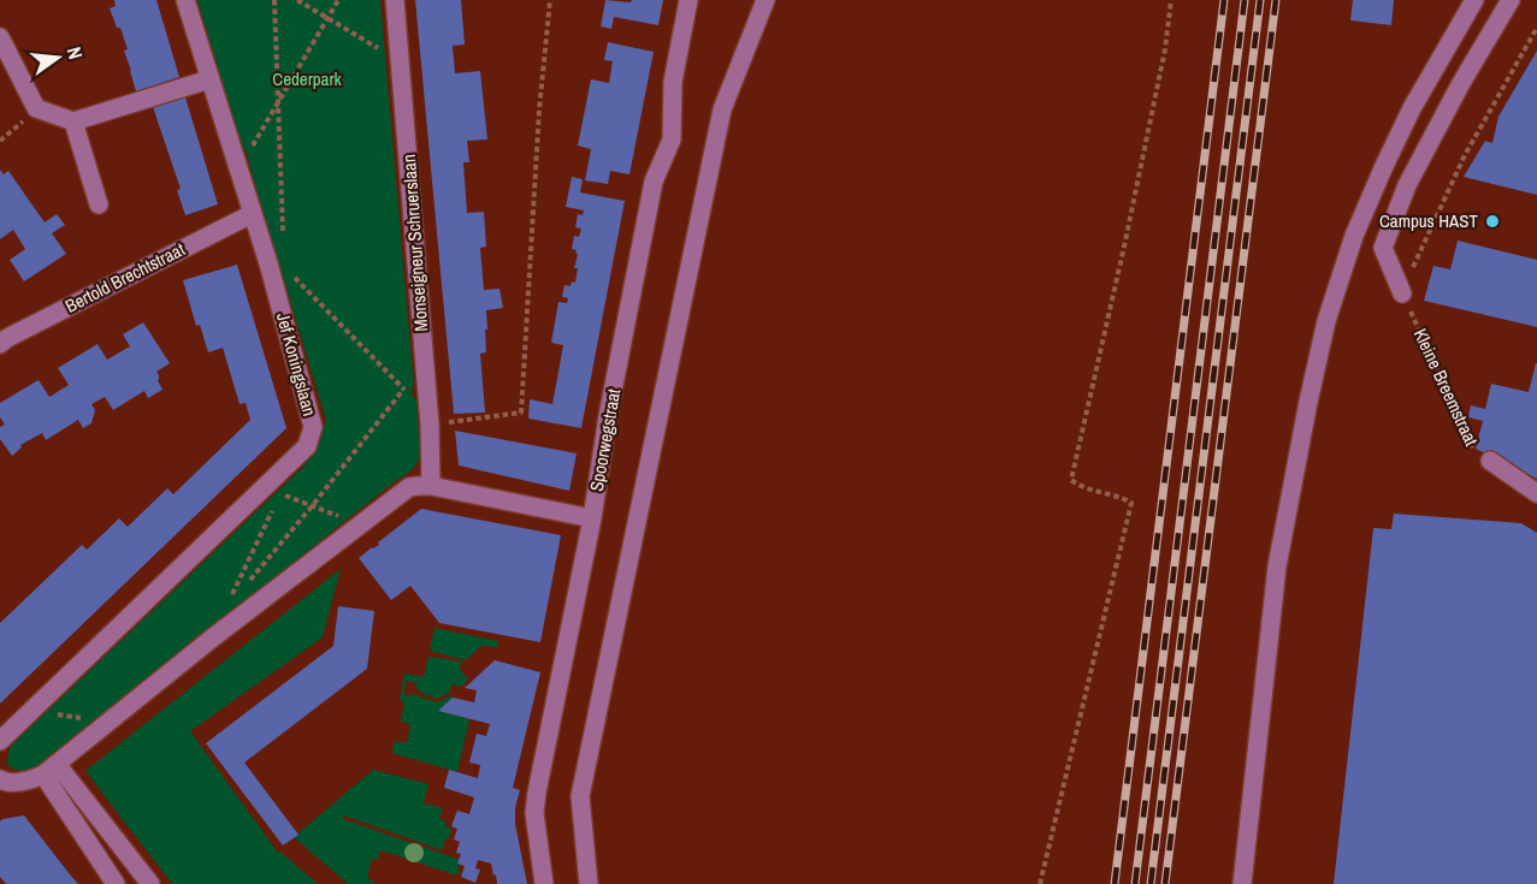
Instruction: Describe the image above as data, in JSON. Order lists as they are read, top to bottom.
{
  "streets": {
    "street": [
      "Monseigneur Schruerslaan",
      "Bertold Brechtstraat",
      "Jef Koningslaan",
      "Kleine Breemstraat",
      "Spoorwegstraat"
    ]
  },
  "crossings": [
    ["Bertold Brechtstraat", "Jef Koningslaan"]
  ],
  "parks": ["Cederpark"],
  "places": ["Campus HAST"],
  "north": "right"
}
